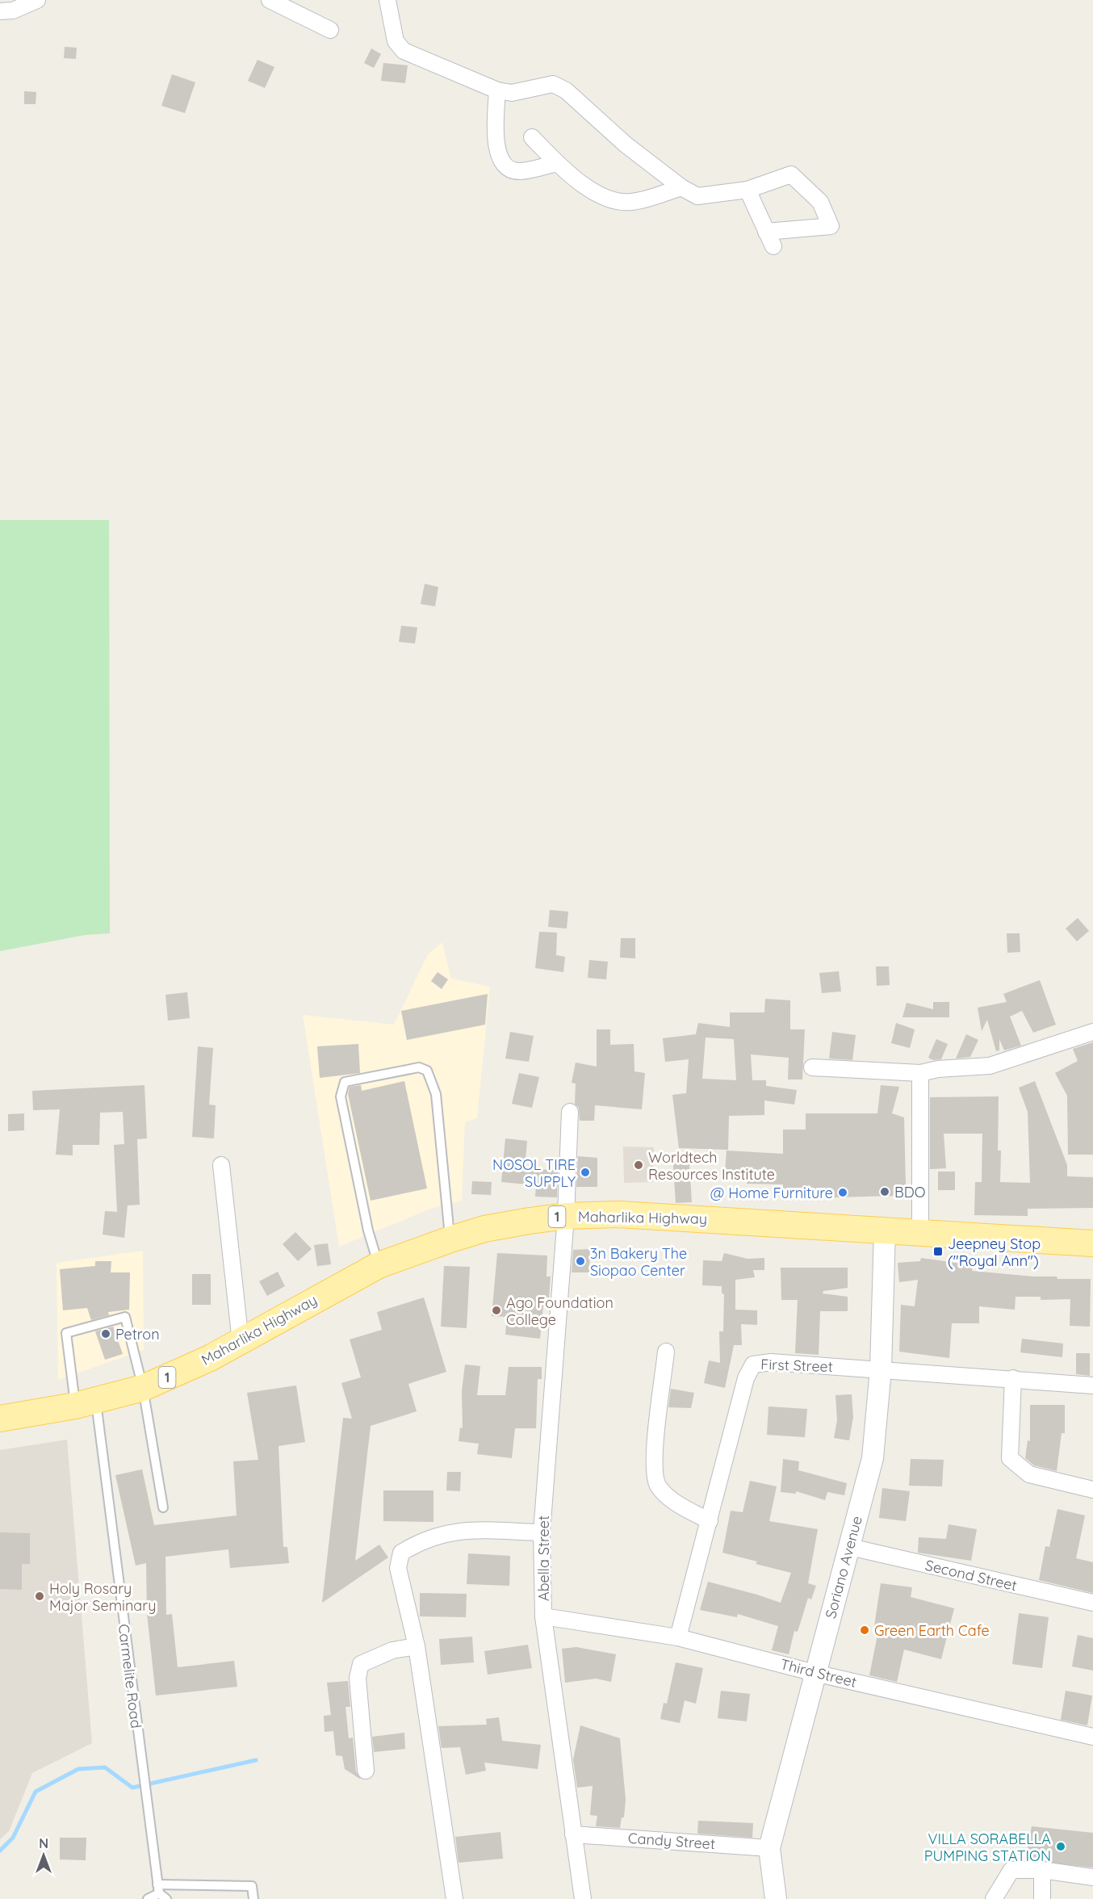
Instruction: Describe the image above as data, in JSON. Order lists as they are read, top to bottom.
{
  "streets": {
    "main road": ["1", "Maharlika Highway"],
    "street": [
      "First Street",
      "Abella Street",
      "Soriano Avenue",
      "Second Street",
      "Third Street",
      "Candy Street"
    ],
    "lane": ["Carmelite Road"]
  },
  "crossings": [
    ["Maharlika Highway", "Abella Street"],
    ["Maharlika Highway", "Soriano Avenue"],
    ["Maharlika Highway", "Carmelite Road"],
    ["First Street", "Soriano Avenue"],
    ["First Street", "Third Street"],
    ["Abella Street", "Third Street"],
    ["Abella Street", "Candy Street"],
    ["Soriano Avenue", "Second Street"],
    ["Soriano Avenue", "Third Street"],
    ["Soriano Avenue", "Candy Street"]
  ],
  "places": {
    "other": [
      "Worldtech Resources Institute",
      "NOSOL TIRE SUPPLY",
      "BDO",
      "@ Home Furniture",
      "3n Bakery The Siopao Center",
      "Ago Foundation College",
      "Petron",
      "Holy Rosary Major Seminary",
      "Green Earth Cafe",
      "VILLA SORABELLA PUMPING STATION"
    ],
    "transit": ["Jeepney Stop (\"Royal Ann\")"]
  },
  "north": "top"
}
